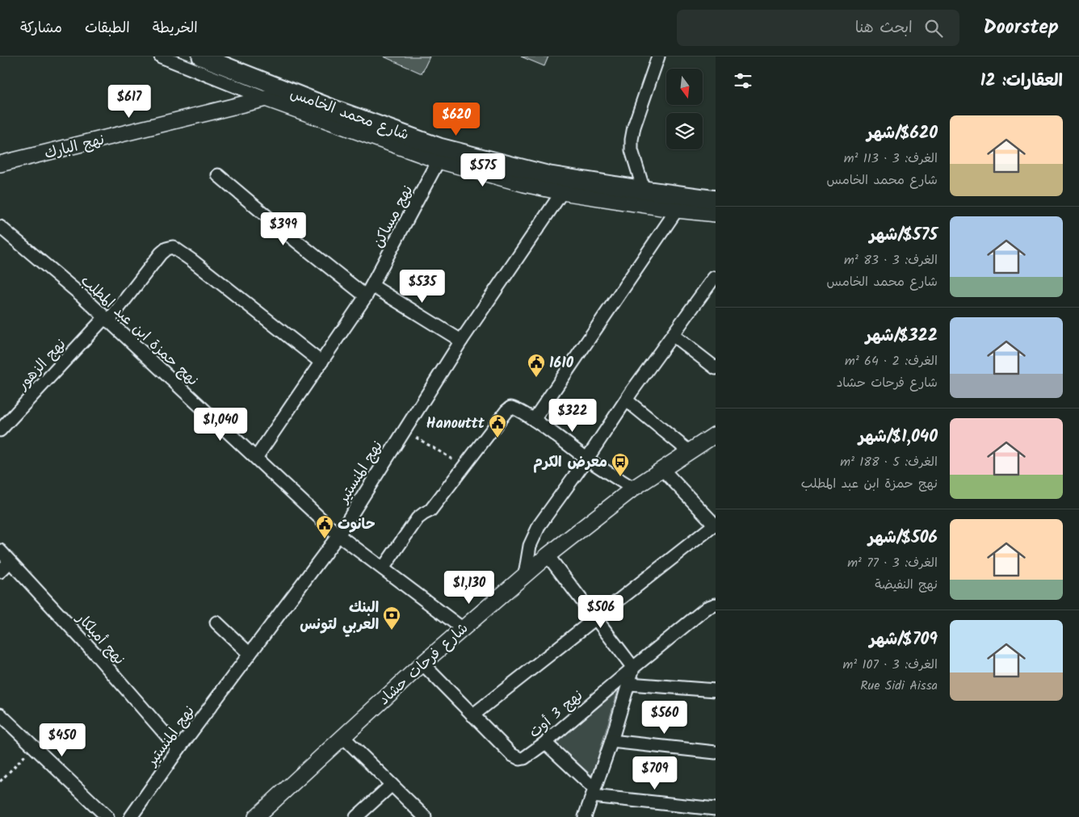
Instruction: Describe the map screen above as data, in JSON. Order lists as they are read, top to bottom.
{
  "streets": {
    "main road": ["شارع محمد الخامس"],
    "street": [
      "نهج البارك",
      "نهج مساكن",
      "نهج حمزة ابن عبد المطلب",
      "نهج الزهور",
      "نهج المنستير",
      "نهج أميلكار",
      "شارع فرحات حشاد",
      "نهج 3 أوت"
    ]
  },
  "crossings": [
    ["نهج مساكن", "نهج حمزة ابن عبد المطلب"],
    ["نهج مساكن", "نهج الزهور"],
    ["نهج حمزة ابن عبد المطلب", "نهج الزهور"],
    ["نهج حمزة ابن عبد المطلب", "نهج المنستير"],
    ["نهج حمزة ابن عبد المطلب", "شارع فرحات حشاد"],
    ["نهج المنستير", "نهج أميلكار"],
    ["شارع فرحات حشاد", "نهج 3 أوت"]
  ],
  "places": {
    "public building": ["1610", "Hanouttt", "حانوت"],
    "bus stop": ["معرض الكرم"],
    "bank": ["البنك العربي لتونس"]
  },
  "north": "bottom",
  "page": {
    "header": "Doorstep",
    "search": "ابحث هنا",
    "nav": ["الخريطة", "الطبقات", "مشاركة"],
    "heading": "العقارات: 12",
    "price": [
      "$617",
      "$620",
      "$575",
      "$399",
      "$535",
      "$322",
      "$1,040",
      "$1,130",
      "$506",
      "$560",
      "$450",
      "$709"
    ],
    "list": [
      {
        "name": "$620/شهر",
        "note": "الغرف: 3 · 113 m² · شارع محمد الخامس"
      },
      {
        "name": "$575/شهر",
        "note": "الغرف: 3 · 83 m² · شارع محمد الخامس"
      },
      {
        "name": "$322/شهر",
        "note": "الغرف: 2 · 64 m² · شارع فرحات حشاد"
      },
      {
        "name": "$1,040/شهر",
        "note": "الغرف: 5 · 188 m² · نهج حمزة ابن عبد المطلب"
      },
      {
        "name": "$506/شهر",
        "note": "الغرف: 3 · 77 m² · نهج النفيضة"
      },
      {
        "name": "$709/شهر",
        "note": "الغرف: 3 · 107 m² · Rue Sidi Aissa"
      }
    ]
  }
}
